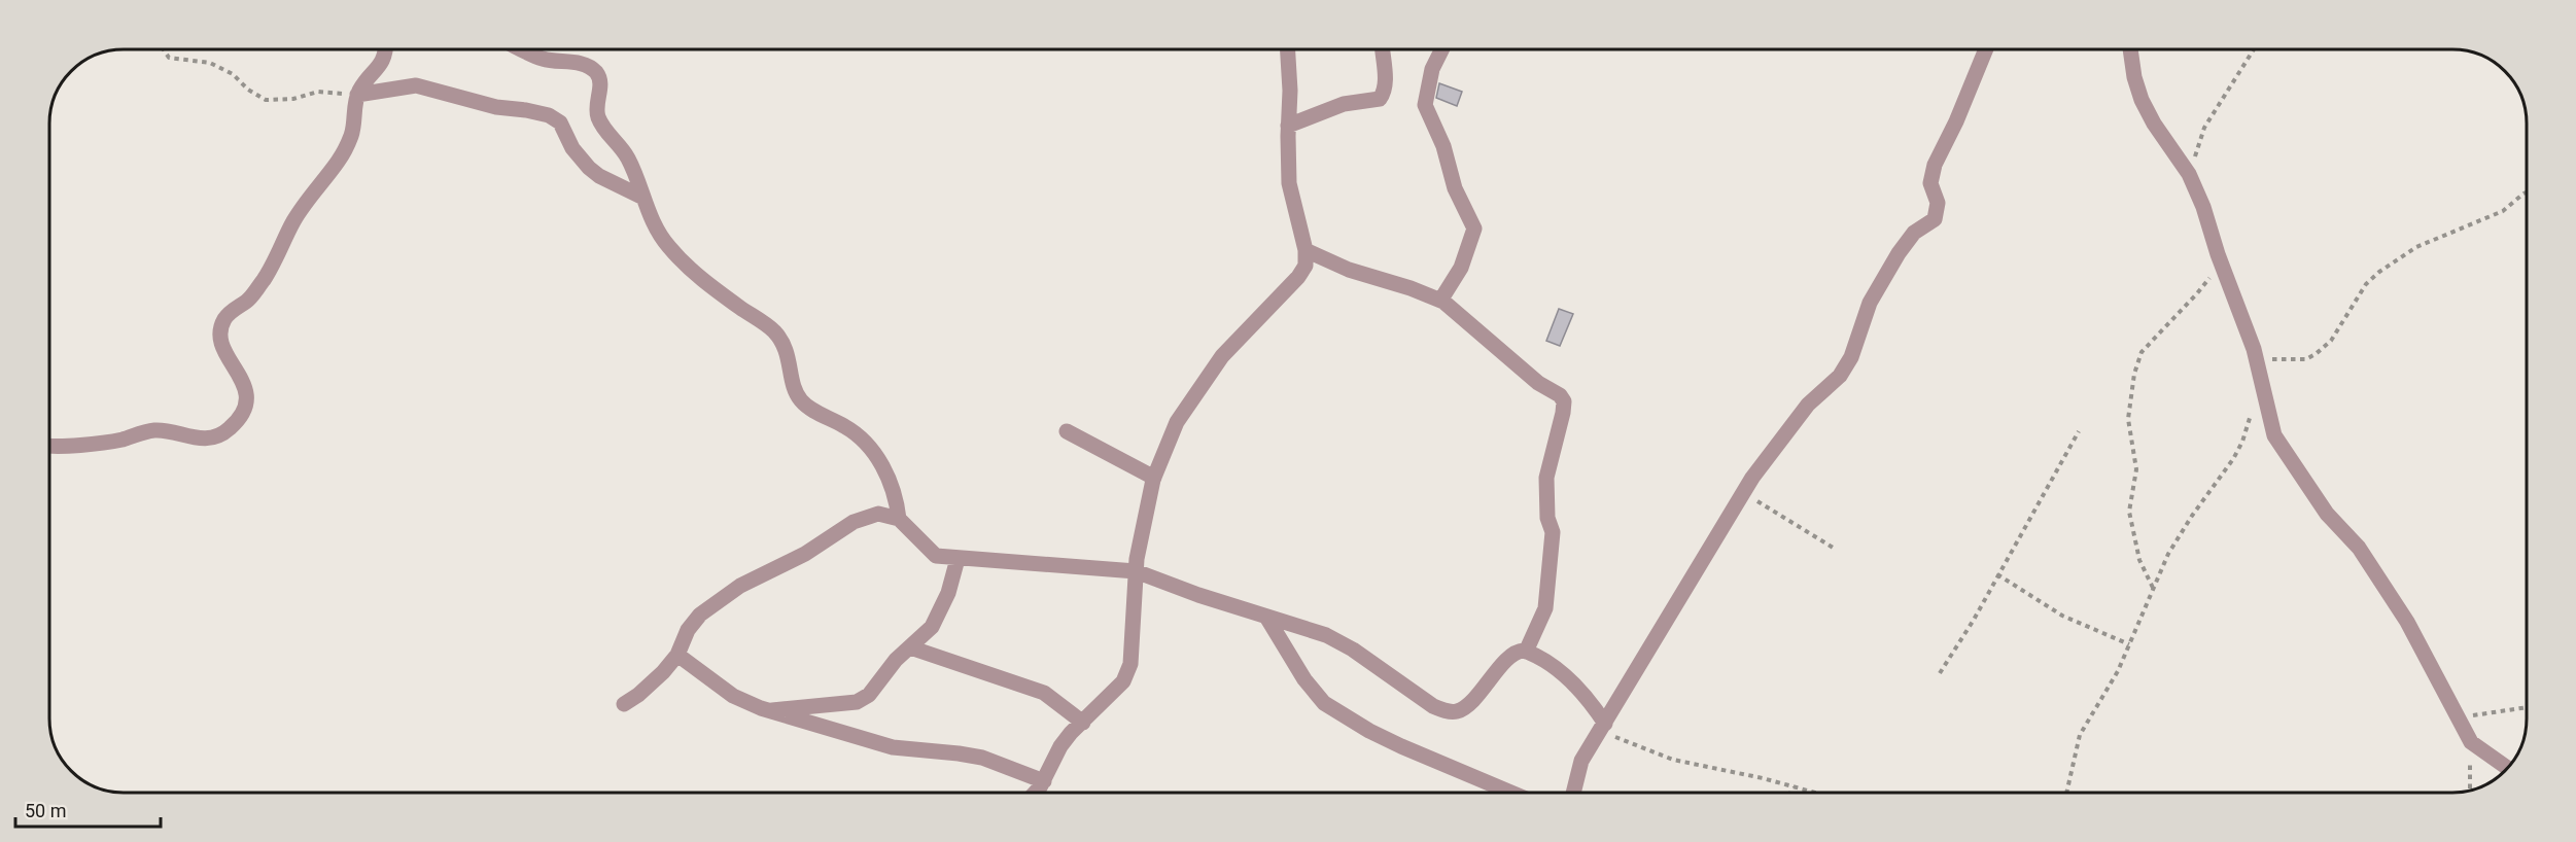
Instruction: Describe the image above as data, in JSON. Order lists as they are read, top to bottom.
{
  "scale_bar": "50 m"
}
